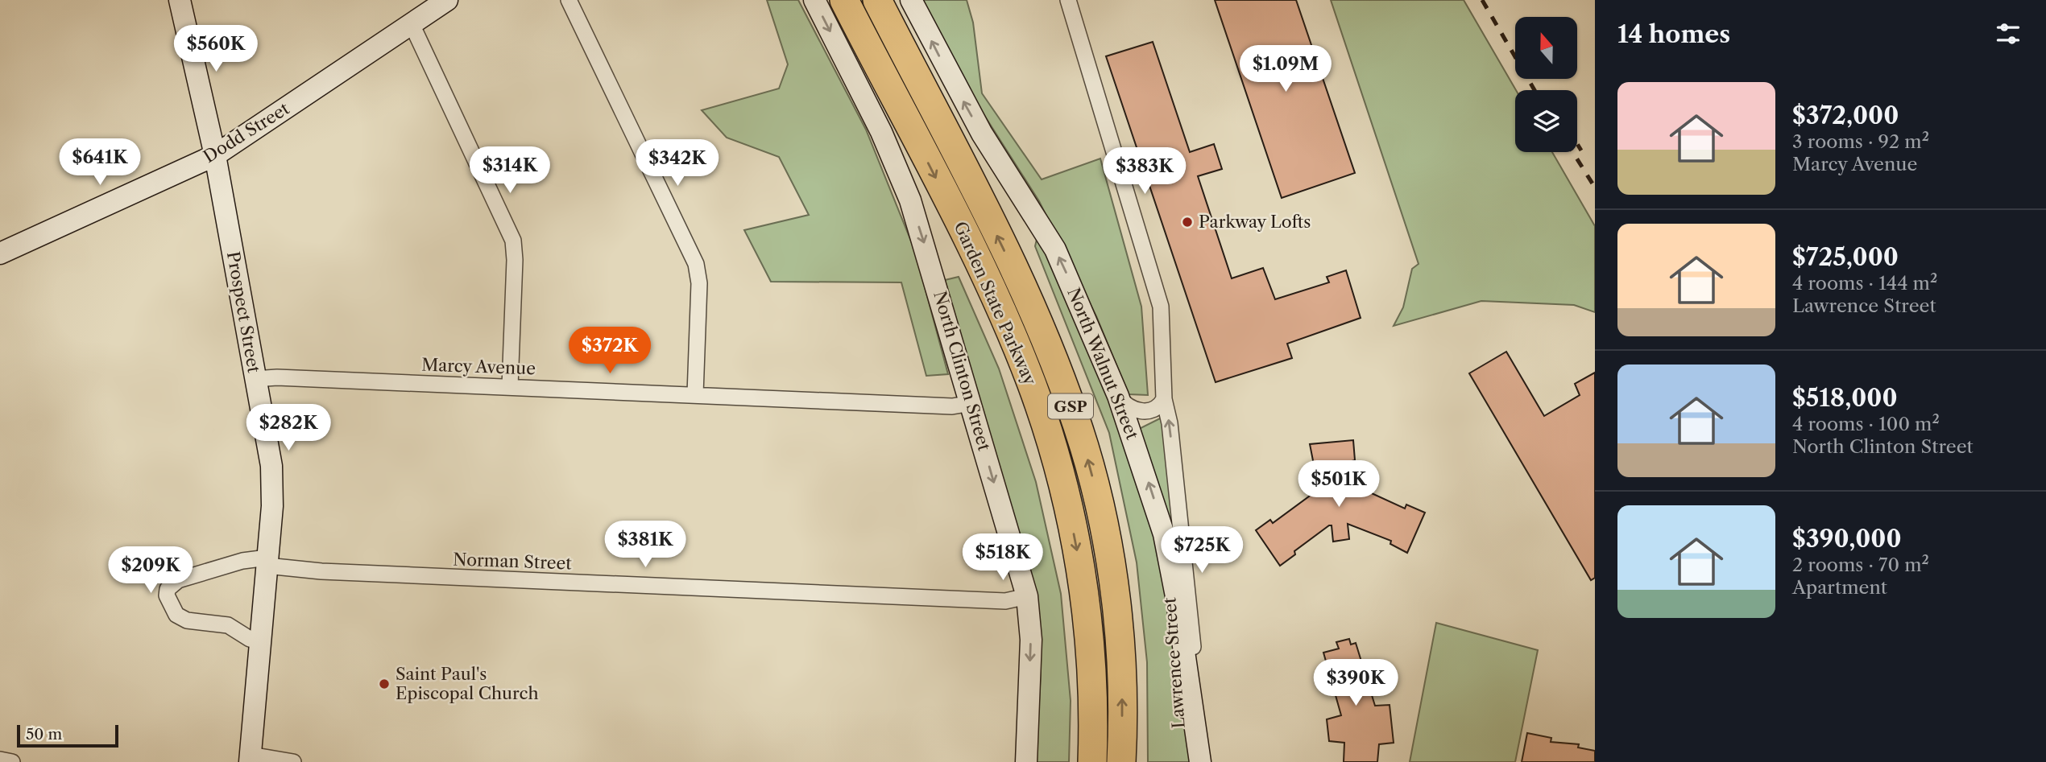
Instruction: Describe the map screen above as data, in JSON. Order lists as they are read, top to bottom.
{
  "streets": {
    "highway": ["Garden State Parkway", "GSP"],
    "main road": [
      "Dodd Street",
      "Prospect Street",
      "North Walnut Street",
      "North Clinton Street"
    ],
    "street": ["Marcy Avenue", "Norman Street", "Lawrence Street"]
  },
  "crossings": [
    ["Dodd Street", "Prospect Street"],
    ["Garden State Parkway", "North Clinton Street"],
    ["Prospect Street", "Marcy Avenue"],
    ["Prospect Street", "Norman Street"],
    ["North Walnut Street", "Lawrence Street"],
    ["Marcy Avenue", "North Clinton Street"],
    ["North Clinton Street", "Norman Street"]
  ],
  "one_way": ["North Walnut Street", "North Clinton Street", "Lawrence Street"],
  "places": ["Parkway Lofts", "Saint Paul's Episcopal Church"],
  "scale_bar": "50 m",
  "north": "top",
  "page": {
    "heading": "14 homes",
    "price": [
      "$560K",
      "$1.09M",
      "$641K",
      "$342K",
      "$314K",
      "$383K",
      "$372K",
      "$282K",
      "$501K",
      "$381K",
      "$725K",
      "$518K",
      "$209K",
      "$390K"
    ],
    "list": [
      {
        "name": "$372,000",
        "note": "3 rooms · 92 m² · Marcy Avenue"
      },
      {
        "name": "$725,000",
        "note": "4 rooms · 144 m² · Lawrence Street"
      },
      {
        "name": "$518,000",
        "note": "4 rooms · 100 m² · North Clinton Street"
      },
      {
        "name": "$390,000",
        "note": "2 rooms · 70 m² · Apartment"
      }
    ],
    "scale": "50 m"
  }
}
